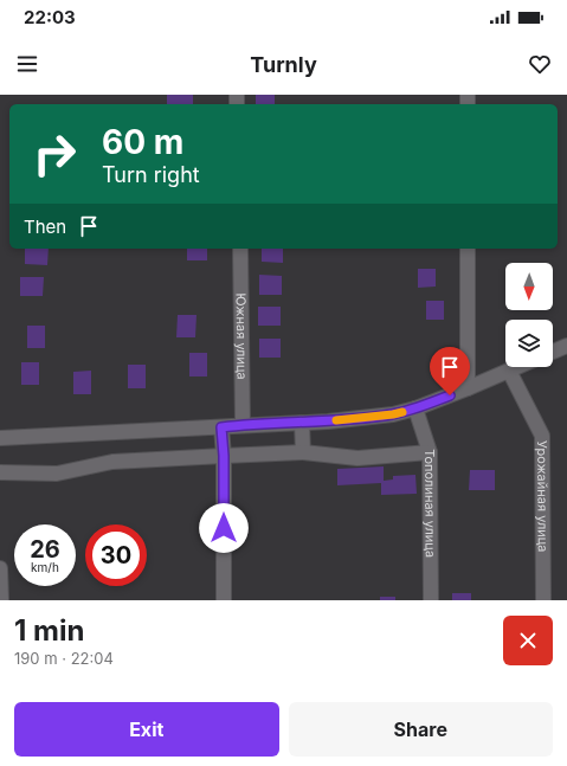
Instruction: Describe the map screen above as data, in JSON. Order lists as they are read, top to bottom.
{
  "streets": {
    "street": ["Южная улица", "Урожайная улица", "Тополиная улица"]
  },
  "north": "bottom",
  "page": {
    "status": "22:03",
    "header": "Turnly",
    "turn": ["60 m", "Turn right"],
    "then": "Then",
    "speed": "26 km/h",
    "limit": "30",
    "heading": ["1 min", "190 m · 22:04"],
    "buttons": ["Exit", "Share"]
  }
}
